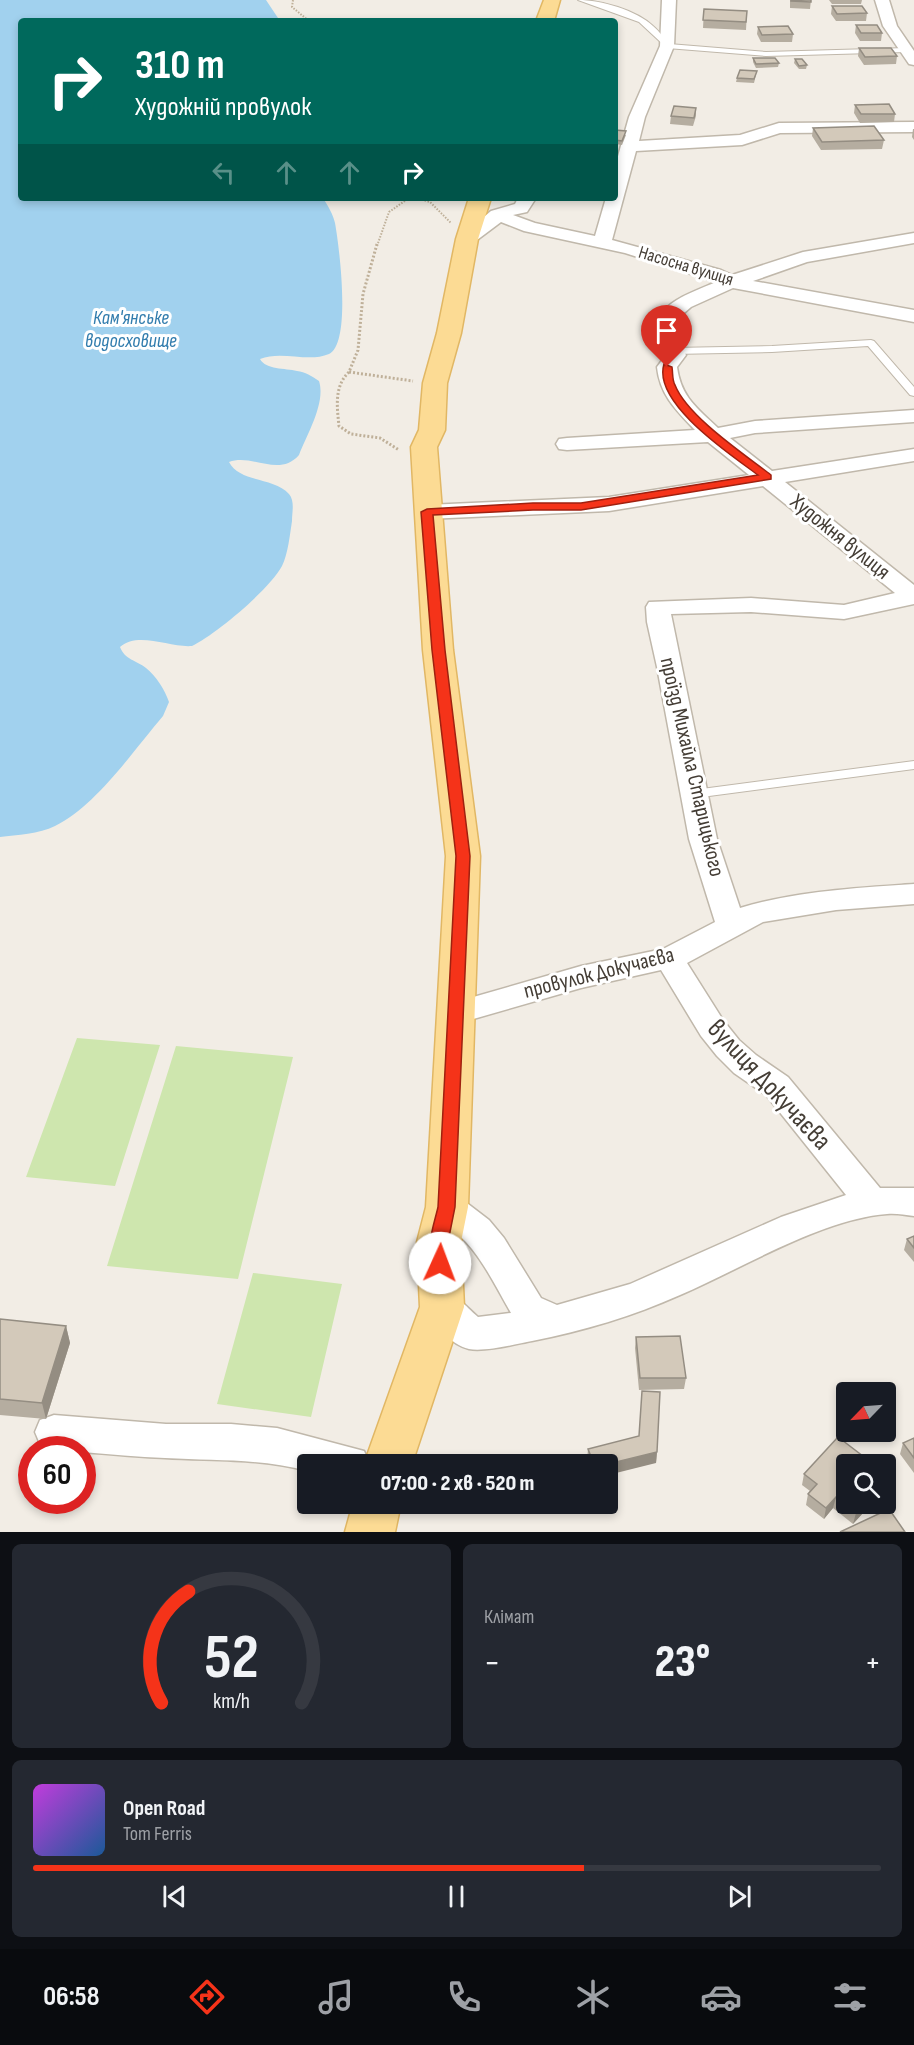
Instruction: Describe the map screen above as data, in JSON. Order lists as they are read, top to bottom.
{
  "streets": {
    "street": [
      "Насосна вулиця",
      "Художня вулиця",
      "проїзд Михайла Старицького",
      "провулок Докучаєва",
      "вулиця Докучаєва"
    ]
  },
  "crossings": [
    ["Художня вулиця", "проїзд Михайла Старицького"],
    ["проїзд Михайла Старицького", "провулок Докучаєва"],
    ["провулок Докучаєва", "вулиця Докучаєва"]
  ],
  "water": ["Кам'янське водосховище"],
  "north": "bottom left",
  "page": {
    "turn": ["310 m", "Художній провулок"],
    "limit": "60",
    "trip": "07:00 · 2 хв · 520 m",
    "tile": "Клімат",
    "heat": ["−", "23°", "+"],
    "song": ["Open Road", "Tom Ferris"],
    "tabs": "06:58",
    "gauge": ["52", "km/h"]
  }
}
